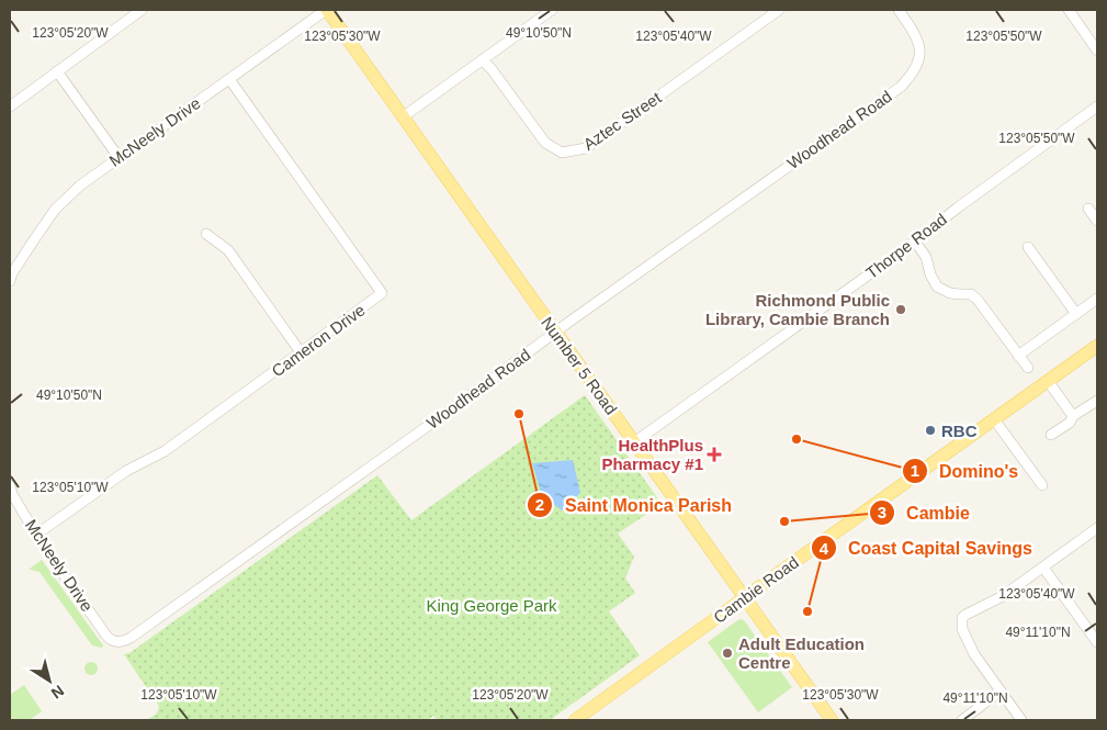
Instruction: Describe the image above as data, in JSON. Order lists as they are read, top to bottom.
{
  "streets": {
    "main road": ["Number 5 Road", "Cambie Road"],
    "street": [
      "Aztec Street",
      "Woodhead Road",
      "McNeely Drive",
      "Thorpe Road",
      "Cameron Drive"
    ]
  },
  "crossings": [
    ["Woodhead Road", "McNeely Drive"],
    ["Woodhead Road", "Number 5 Road"],
    ["McNeely Drive", "Cameron Drive"],
    ["McNeely Drive", "Number 5 Road"],
    ["Thorpe Road", "Number 5 Road"],
    ["Number 5 Road", "Cambie Road"]
  ],
  "parks": ["King George Park"],
  "places": {
    "other": [
      "Richmond Public Library, Cambie Branch",
      "Saint Monica Parish",
      "RBC",
      "Domino's",
      "Cambie",
      "Coast Capital Savings",
      "Adult Education Centre"
    ],
    "health": ["HealthPlus Pharmacy #1"]
  },
  "north": "bottom right",
  "coordinates": [
    "123°05'20\"W",
    "49°10'50\"N",
    "123°05'30\"W",
    "123°05'40\"W",
    "123°05'50\"W",
    "123°05'10\"W",
    "49°11'10\"N"
  ]
}
